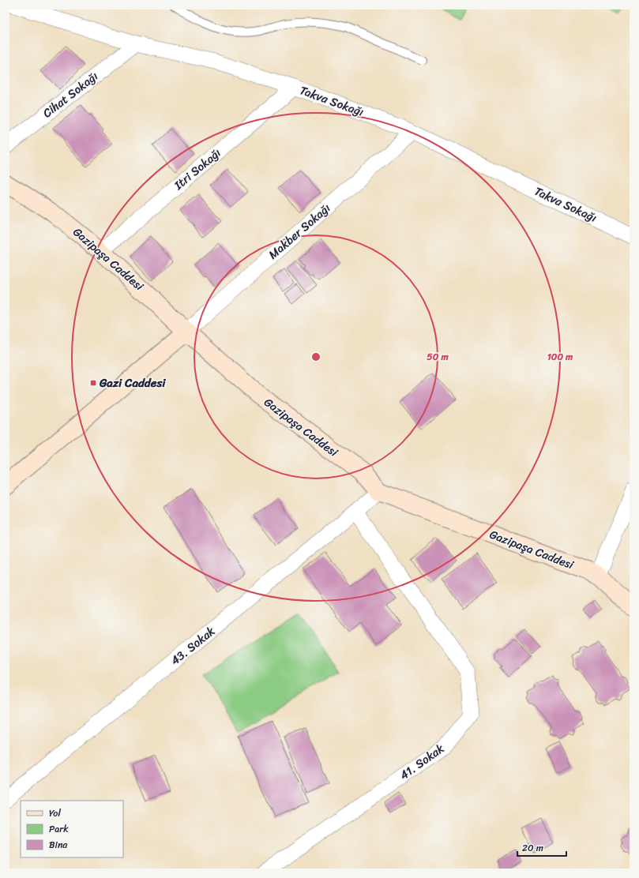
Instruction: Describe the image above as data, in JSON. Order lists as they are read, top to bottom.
{
  "streets": {
    "street": [
      "Cihat Sokağı",
      "Takva Sokağı",
      "Itri Sokağı",
      "Makber Sokağı",
      "Gazipaşa Caddesi",
      "43. Sokak",
      "41. Sokak"
    ]
  },
  "crossings": [
    ["Cihat Sokağı", "Takva Sokağı"],
    ["Takva Sokağı", "Itri Sokağı"],
    ["Takva Sokağı", "Makber Sokağı"],
    ["Itri Sokağı", "Gazipaşa Caddesi"],
    ["Makber Sokağı", "Gazipaşa Caddesi"],
    ["Gazipaşa Caddesi", "43. Sokak"],
    ["43. Sokak", "41. Sokak"]
  ],
  "places": {
    "transit": ["Gazi Caddesi"]
  },
  "legend": ["Yol", "Park", "Bina"],
  "scale_bar": "20 m",
  "rings": ["50 m", "100 m"]
}
